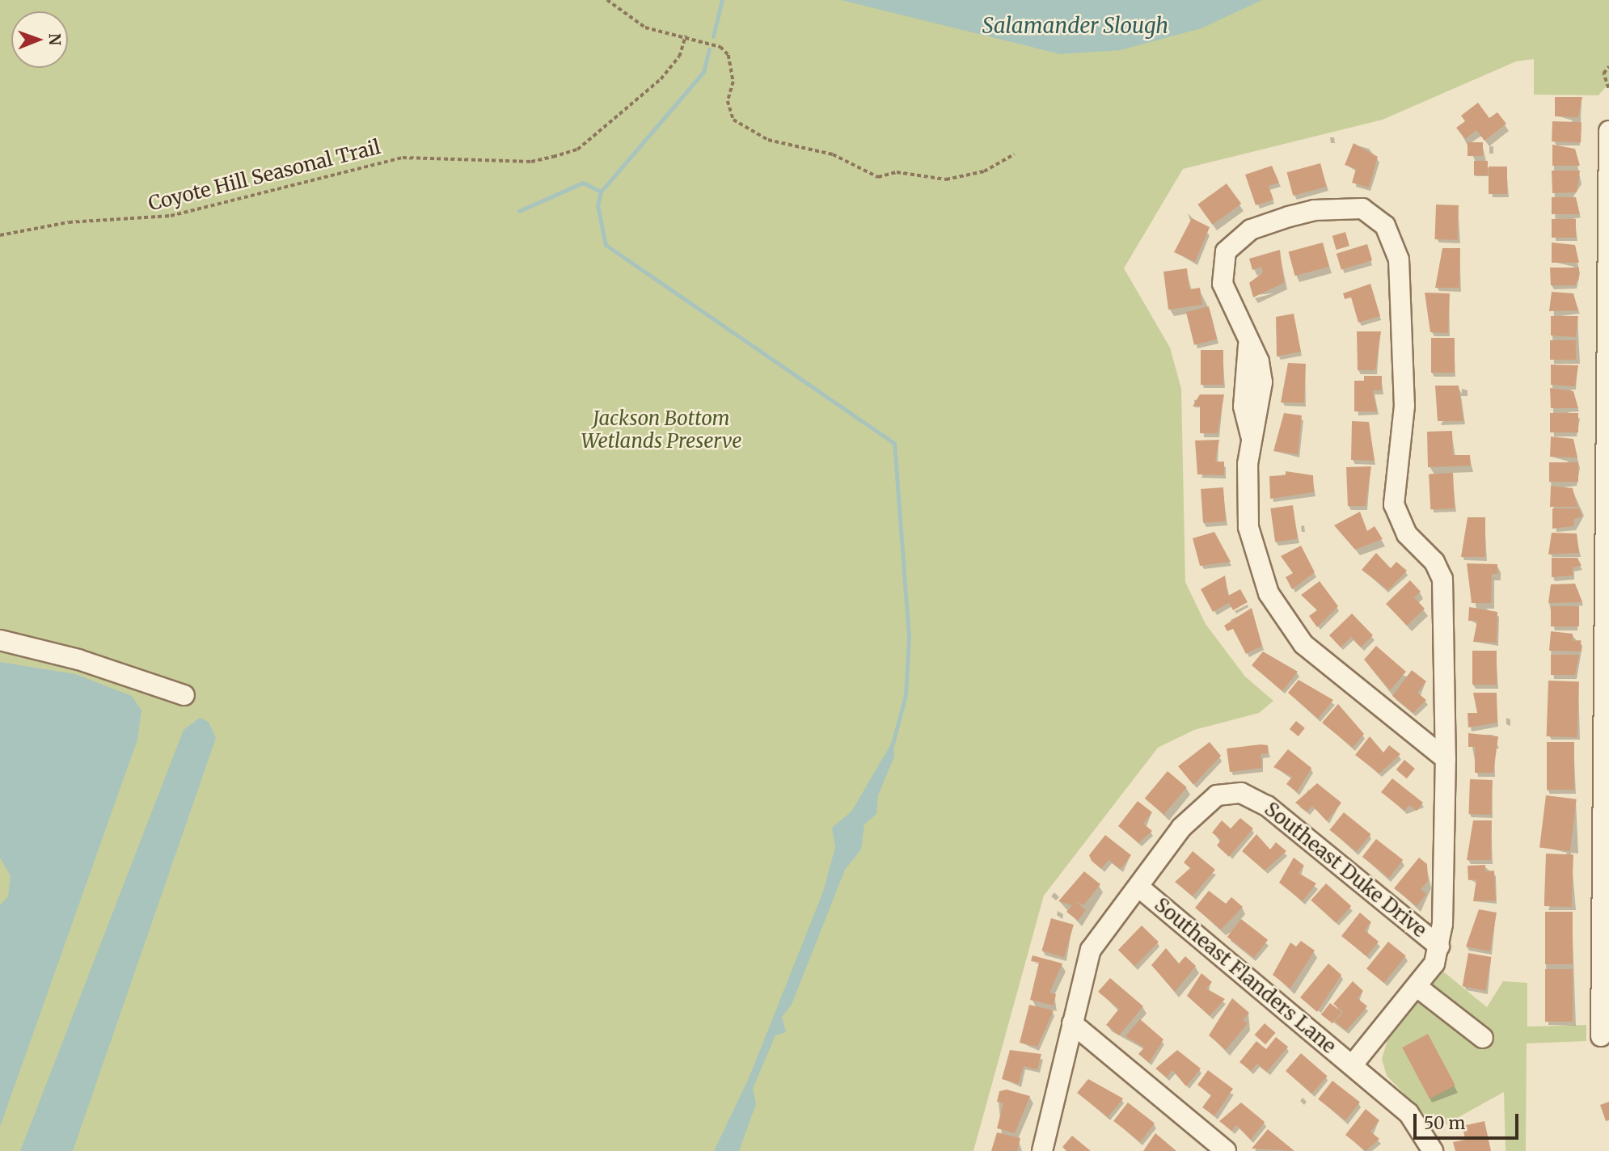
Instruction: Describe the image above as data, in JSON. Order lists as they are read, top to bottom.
{
  "streets": {
    "street": ["Southeast Duke Drive", "Southeast Flanders Lane"],
    "path": ["Coyote Hill Seasonal Trail"]
  },
  "crossings": [
    ["Southeast Duke Drive", "Southeast Flanders Lane"]
  ],
  "water": ["Salamander Slough"],
  "parks": ["Jackson Bottom Wetlands Preserve"],
  "scale_bar": "50 m",
  "north": "right"
}
